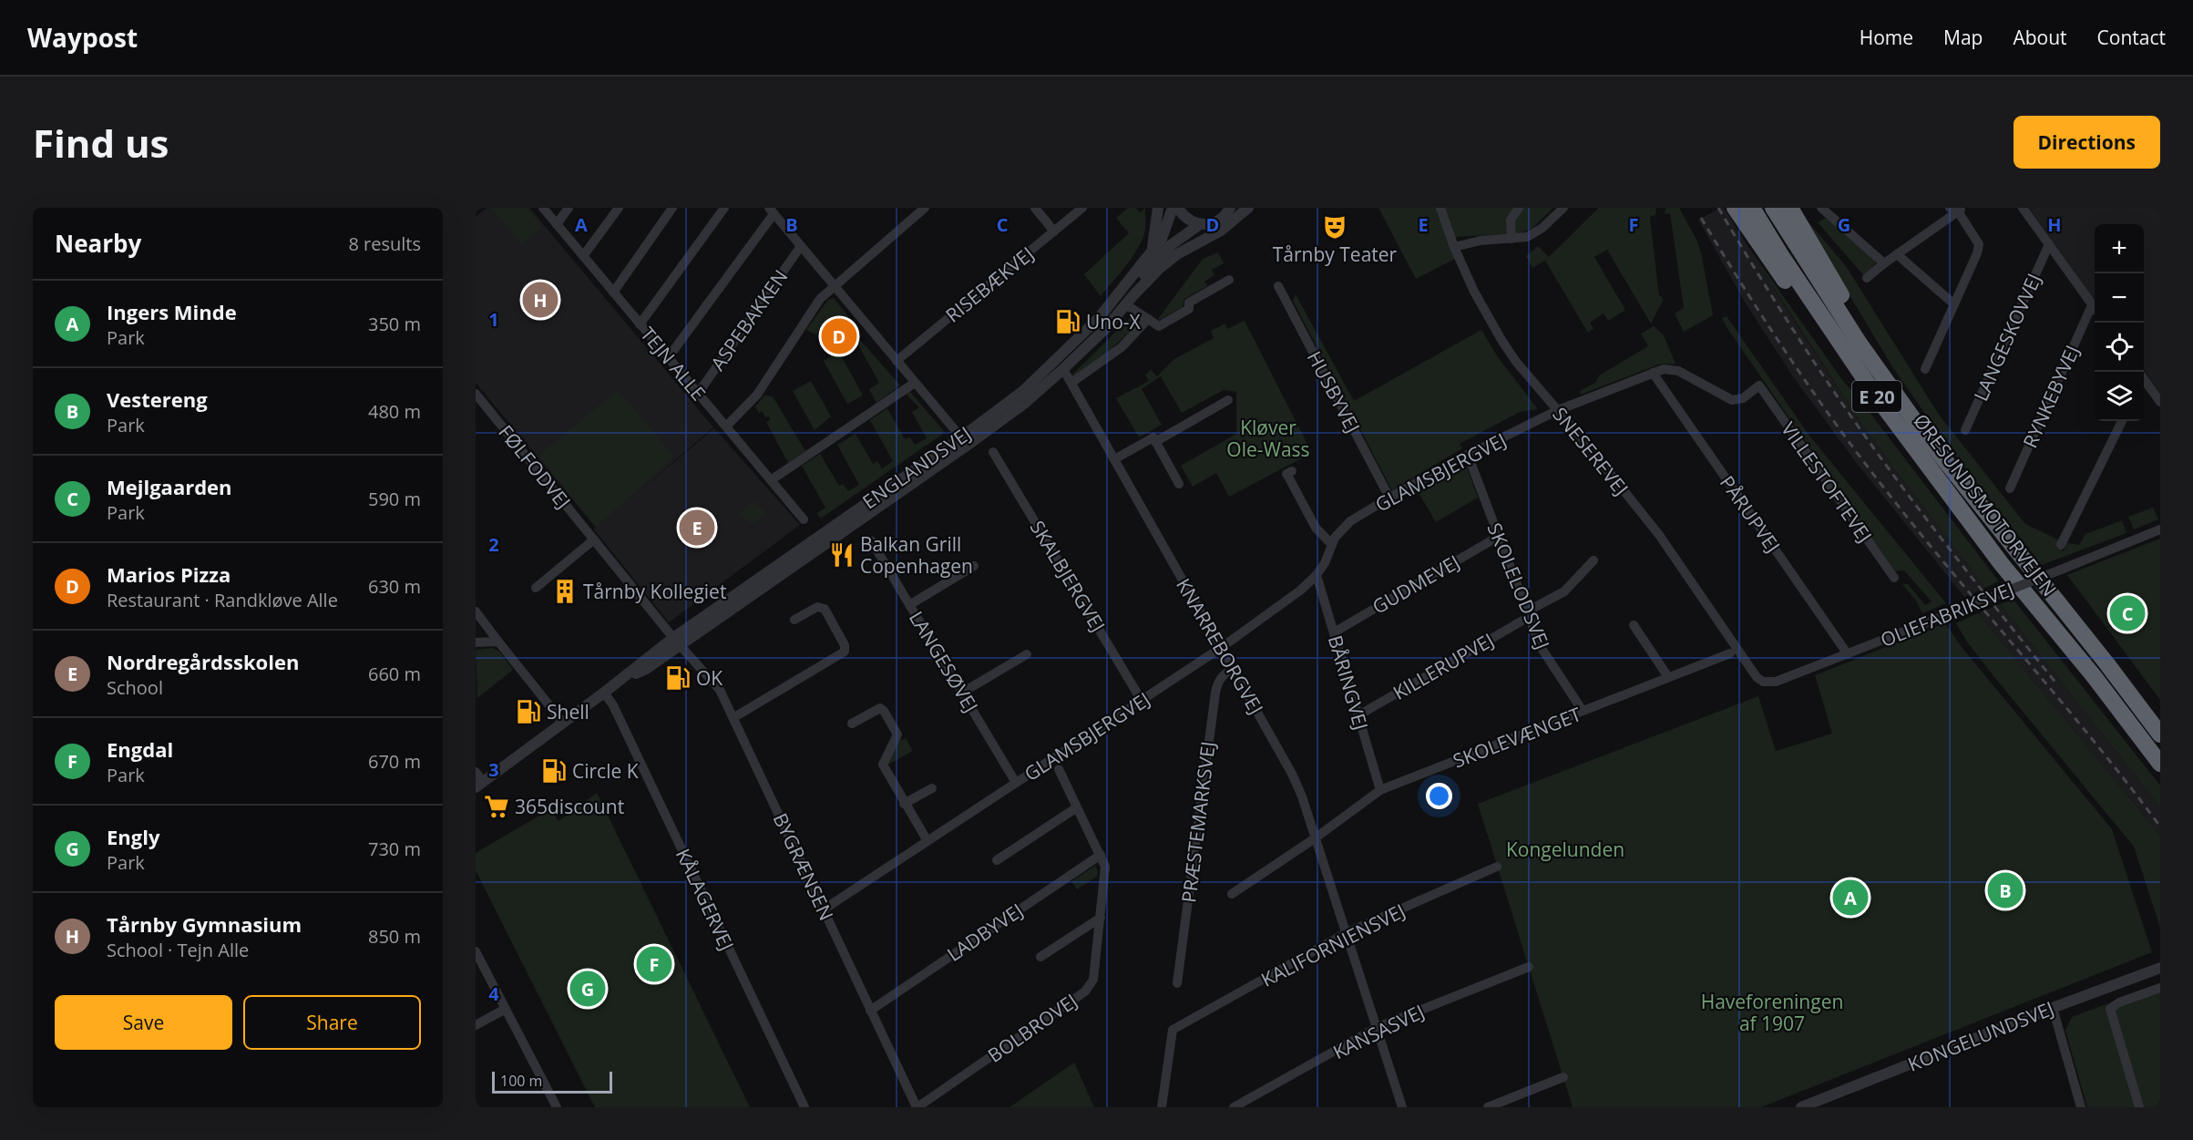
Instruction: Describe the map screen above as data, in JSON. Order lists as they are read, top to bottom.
{
  "streets": {
    "highway": ["E 20", "ØRESUNDSMOTORVEJEN"],
    "street": [
      "RISEBÆKVEJ",
      "ASPEBAKKEN",
      "LANGESKOVVEJ",
      "TEJN ALLE",
      "HUSBYVEJ",
      "RYNKEBYVEJ",
      "SNESEREVEJ",
      "FØLFODVEJ",
      "ENGLANDSVEJ",
      "GLAMSBJERGVEJ",
      "VILLESTOFTEVEJ",
      "PÅRUPVEJ",
      "SKALBJERGVEJ",
      "GUDMEVEJ",
      "SKOLELODSVEJ",
      "OLIEFABRIKSVEJ",
      "KNARREBORGVEJ",
      "LANGESØVEJ",
      "KILLERUPVEJ",
      "BÅRINGVEJ",
      "SKOLEVÆNGET",
      "PRÆSTEMARKSVEJ",
      "BYGRÆNSEN",
      "KÅLAGERVEJ",
      "LADBYVEJ",
      "KALIFORNIENSVEJ",
      "BOLBROVEJ",
      "KANSASVEJ",
      "KONGELUNDSVEJ"
    ]
  },
  "crossings": [
    ["ASPEBAKKEN", "TEJN ALLE"],
    ["HUSBYVEJ", "GLAMSBJERGVEJ"],
    ["SNESEREVEJ", "GLAMSBJERGVEJ"],
    ["SNESEREVEJ", "OLIEFABRIKSVEJ"],
    ["FØLFODVEJ", "ENGLANDSVEJ"],
    ["FØLFODVEJ", "BYGRÆNSEN"],
    ["ENGLANDSVEJ", "KNARREBORGVEJ"],
    ["ENGLANDSVEJ", "BYGRÆNSEN"],
    ["ENGLANDSVEJ", "KÅLAGERVEJ"],
    ["GLAMSBJERGVEJ", "VILLESTOFTEVEJ"],
    ["GLAMSBJERGVEJ", "PÅRUPVEJ"],
    ["GLAMSBJERGVEJ", "SKALBJERGVEJ"],
    ["GLAMSBJERGVEJ", "SKOLELODSVEJ"],
    ["GLAMSBJERGVEJ", "KNARREBORGVEJ"],
    ["GLAMSBJERGVEJ", "LANGESØVEJ"],
    ["GLAMSBJERGVEJ", "BÅRINGVEJ"],
    ["GLAMSBJERGVEJ", "BYGRÆNSEN"],
    ["PÅRUPVEJ", "OLIEFABRIKSVEJ"],
    ["GUDMEVEJ", "SKOLELODSVEJ"],
    ["GUDMEVEJ", "BÅRINGVEJ"],
    ["SKOLELODSVEJ", "KILLERUPVEJ"],
    ["SKOLELODSVEJ", "SKOLEVÆNGET"],
    ["KNARREBORGVEJ", "SKOLEVÆNGET"],
    ["KNARREBORGVEJ", "PRÆSTEMARKSVEJ"],
    ["KNARREBORGVEJ", "KALIFORNIENSVEJ"],
    ["KNARREBORGVEJ", "KANSASVEJ"],
    ["KILLERUPVEJ", "BÅRINGVEJ"],
    ["BÅRINGVEJ", "SKOLEVÆNGET"],
    ["BYGRÆNSEN", "LADBYVEJ"],
    ["BYGRÆNSEN", "BOLBROVEJ"],
    ["LADBYVEJ", "BOLBROVEJ"]
  ],
  "parks": ["Kløver Ole-Wass", "Kongelunden", "Haveforeningen af 1907"],
  "places": {
    "theatre": ["Tårnby Teater"],
    "fuel station": [
      "Uno-X",
      "OK",
      "Shell",
      "Circle K"
    ],
    "restaurant": ["Balkan Grill Copenhagen"],
    "building": ["Tårnby Kollegiet"],
    "supermarket": ["365discount"]
  },
  "scale_bar": "100 m",
  "page": {
    "header": "Waypost",
    "nav": [
      "Home",
      "Map",
      "About",
      "Contact"
    ],
    "buttons": [
      "Directions",
      ["Save", "Share"]
    ],
    "title": "Find us",
    "heading": ["Nearby", "8 results"],
    "map_buttons": ["+", "−"],
    "list": [
      {
        "mark": "A",
        "name": "Ingers Minde",
        "note": "Park",
        "value": "350 m"
      },
      {
        "mark": "B",
        "name": "Vestereng",
        "note": "Park",
        "value": "480 m"
      },
      {
        "mark": "C",
        "name": "Mejlgaarden",
        "note": "Park",
        "value": "590 m"
      },
      {
        "mark": "D",
        "name": "Marios Pizza",
        "note": "Restaurant · Randkløve Alle",
        "value": "630 m"
      },
      {
        "mark": "E",
        "name": "Nordregårdsskolen",
        "note": "School",
        "value": "660 m"
      },
      {
        "mark": "F",
        "name": "Engdal",
        "note": "Park",
        "value": "670 m"
      },
      {
        "mark": "G",
        "name": "Engly",
        "note": "Park",
        "value": "730 m"
      },
      {
        "mark": "H",
        "name": "Tårnby Gymnasium",
        "note": "School · Tejn Alle",
        "value": "850 m"
      }
    ],
    "pins": [
      "H",
      "D",
      "E",
      "C",
      "B",
      "A",
      "F",
      "G"
    ],
    "scale": "100 m"
  },
  "grid": {
    "columns": [
      "A",
      "B",
      "C",
      "D",
      "E",
      "F",
      "G",
      "H"
    ],
    "rows": [
      "1",
      "2",
      "3",
      "4"
    ]
  }
}
